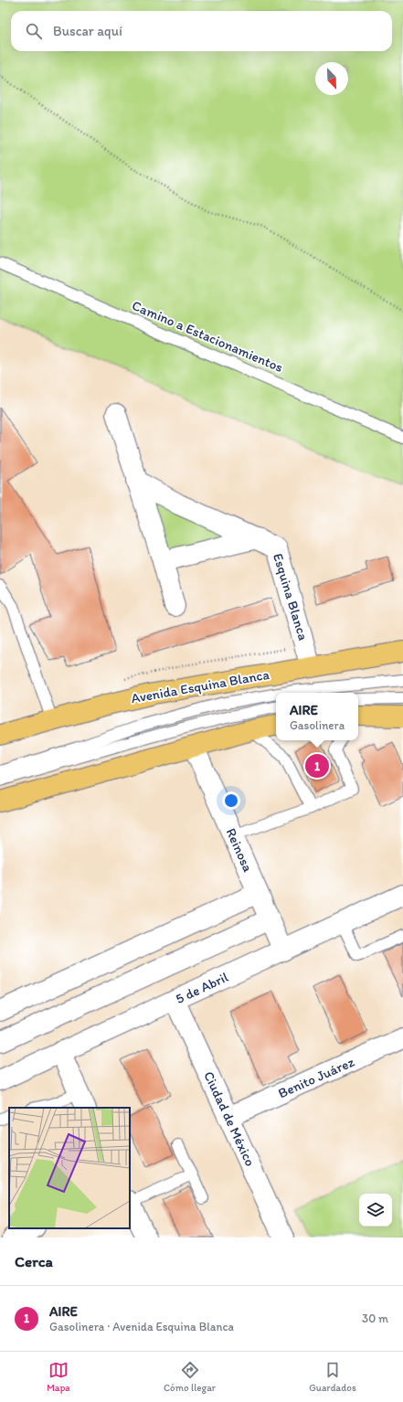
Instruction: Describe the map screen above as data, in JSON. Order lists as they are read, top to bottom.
{
  "streets": {
    "main road": ["Avenida Esquina Blanca"],
    "street": [
      "Esquina Blanca",
      "Reinosa",
      "5 de Abril",
      "Benito Juárez",
      "Ciudad de México"
    ],
    "lane": ["Camino a Estacionamientos"]
  },
  "crossings": [
    ["Esquina Blanca", "Avenida Esquina Blanca"],
    ["Reinosa", "5 de Abril"],
    ["5 de Abril", "Ciudad de México"],
    ["Benito Juárez", "Ciudad de México"]
  ],
  "north": "bottom right",
  "page": {
    "search": "Buscar aquí",
    "popup": ["AIRE", "Gasolinera"],
    "pins": "1",
    "heading": "Cerca",
    "list": [
      {
        "mark": "1",
        "name": "AIRE",
        "note": "Gasolinera · Avenida Esquina Blanca",
        "value": "30 m"
      }
    ],
    "nav": ["Mapa", "Cómo llegar", "Guardados"]
  }
}
